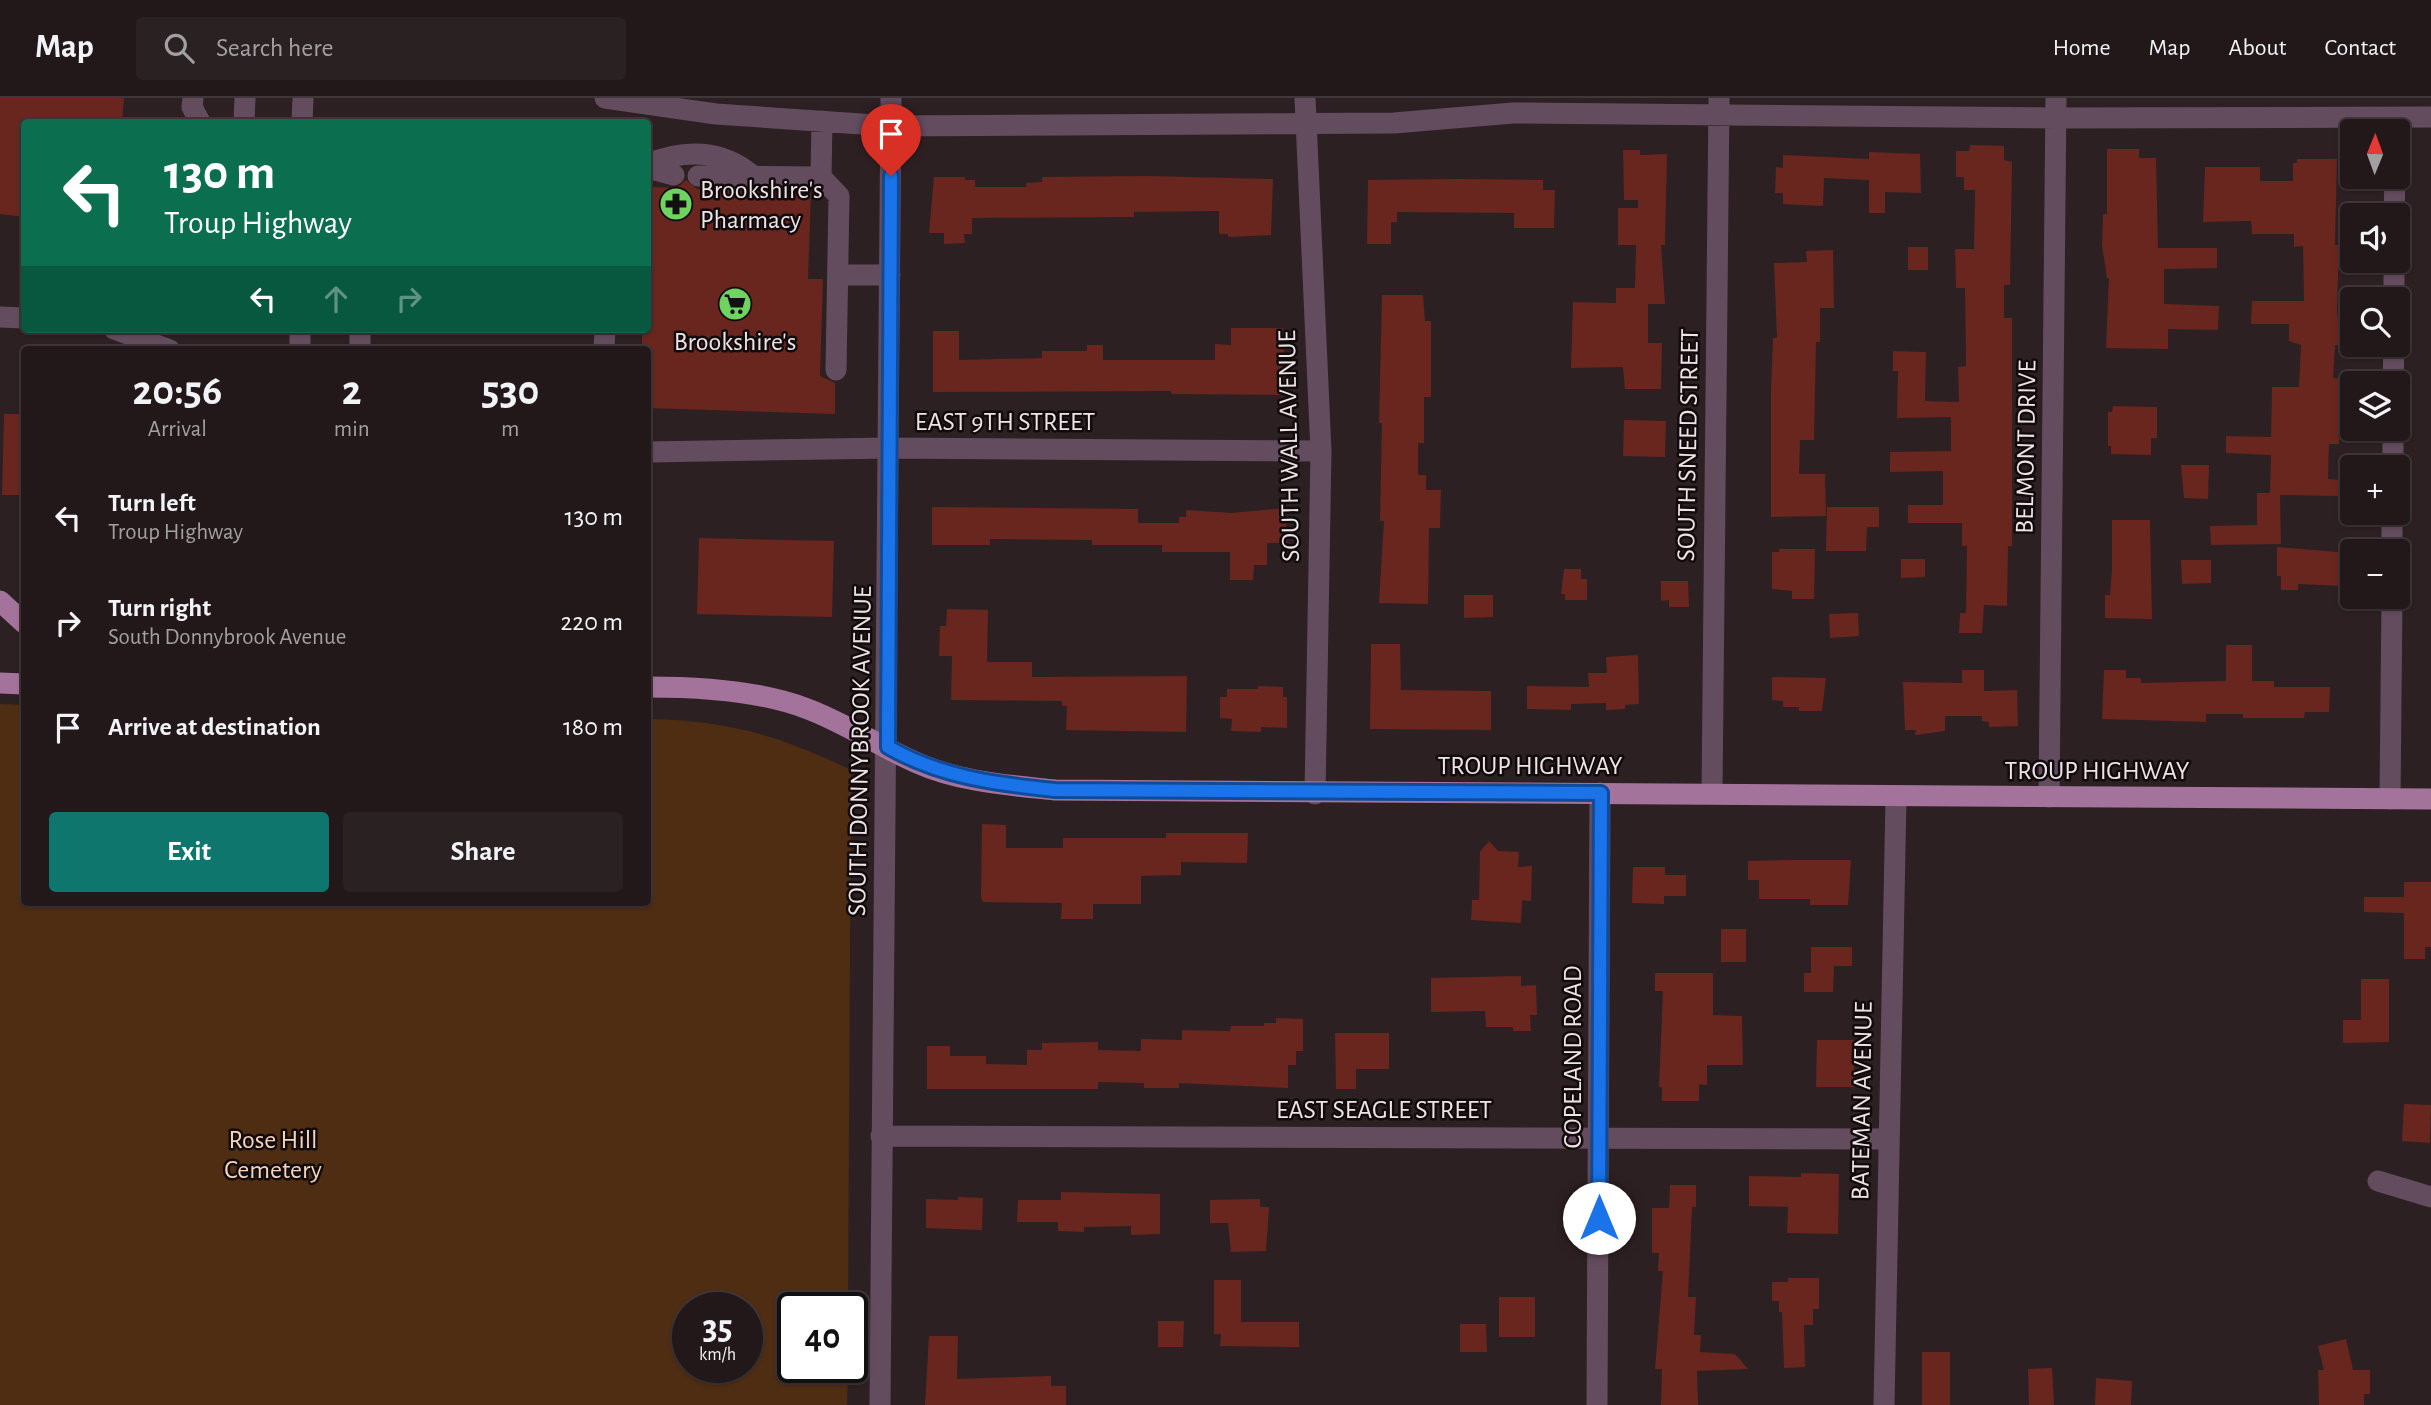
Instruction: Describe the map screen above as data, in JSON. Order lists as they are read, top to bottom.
{
  "streets": {
    "main road": ["TROUP HIGHWAY"],
    "street": [
      "EAST 9TH STREET",
      "SOUTH SNEED STREET",
      "SOUTH WALL AVENUE",
      "BELMONT DRIVE",
      "SOUTH DONNYBROOK AVENUE",
      "COPELAND ROAD",
      "BATEMAN AVENUE",
      "EAST SEAGLE STREET"
    ]
  },
  "crossings": [
    ["EAST 9TH STREET", "SOUTH WALL AVENUE"],
    ["EAST 9TH STREET", "SOUTH DONNYBROOK AVENUE"],
    ["SOUTH SNEED STREET", "TROUP HIGHWAY"],
    ["SOUTH WALL AVENUE", "TROUP HIGHWAY"],
    ["BELMONT DRIVE", "TROUP HIGHWAY"],
    ["SOUTH DONNYBROOK AVENUE", "TROUP HIGHWAY"],
    ["SOUTH DONNYBROOK AVENUE", "EAST SEAGLE STREET"],
    ["TROUP HIGHWAY", "COPELAND ROAD"],
    ["TROUP HIGHWAY", "BATEMAN AVENUE"],
    ["COPELAND ROAD", "EAST SEAGLE STREET"],
    ["BATEMAN AVENUE", "EAST SEAGLE STREET"]
  ],
  "parks": ["Rose Hill Cemetery"],
  "places": {
    "pharmacy": ["Brookshire's Pharmacy"],
    "supermarket": ["Brookshire's"]
  },
  "north": "top",
  "page": {
    "header": "Map",
    "search": "Search here",
    "nav": [
      "Home",
      "Map",
      "About",
      "Contact"
    ],
    "map_buttons": ["+", "−"],
    "turn": ["130 m", "Troup Highway"],
    "eta": [
      "20:56",
      "Arrival",
      "2",
      "min",
      "530",
      "m"
    ],
    "list": [
      {
        "name": "Turn left",
        "note": "Troup Highway",
        "value": "130 m"
      },
      {
        "name": "Turn right",
        "note": "South Donnybrook Avenue",
        "value": "220 m"
      },
      {
        "name": "Arrive at destination",
        "value": "180 m"
      }
    ],
    "buttons": ["Exit", "Share"],
    "speed": "35 km/h",
    "limit": "40"
  }
}
